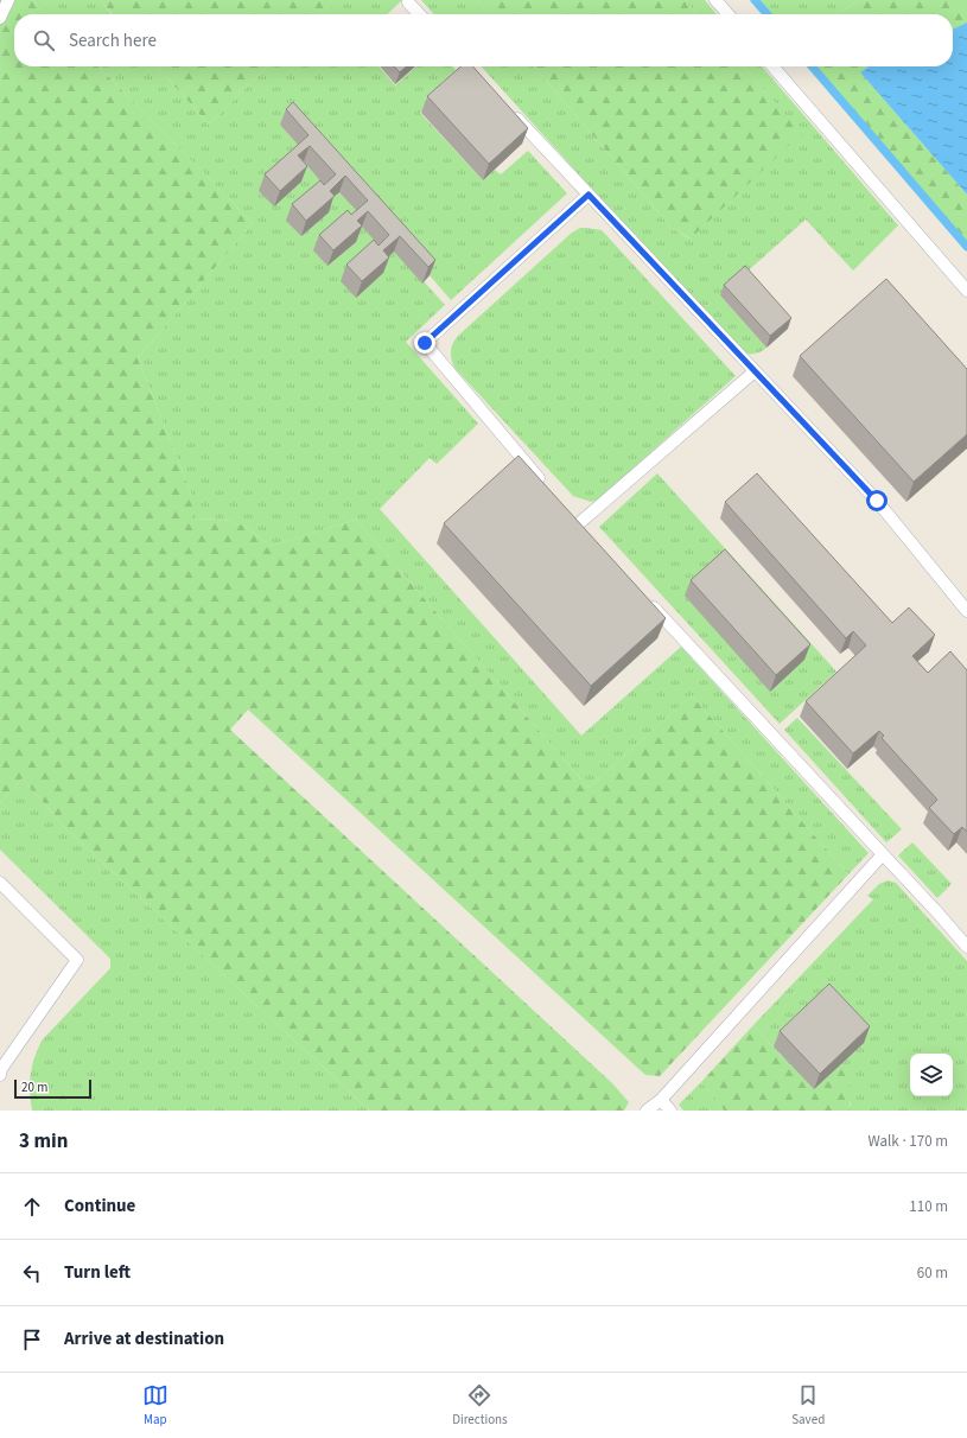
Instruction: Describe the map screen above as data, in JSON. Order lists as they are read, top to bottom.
{
  "scale_bar": "20 m",
  "page": {
    "search": "Search here",
    "scale": "20 m",
    "heading": ["3 min", "Walk · 170 m"],
    "list": [
      ["Continue", "110 m"],
      ["Turn left", "60 m"],
      "Arrive at destination"
    ],
    "nav": ["Map", "Directions", "Saved"]
  }
}
